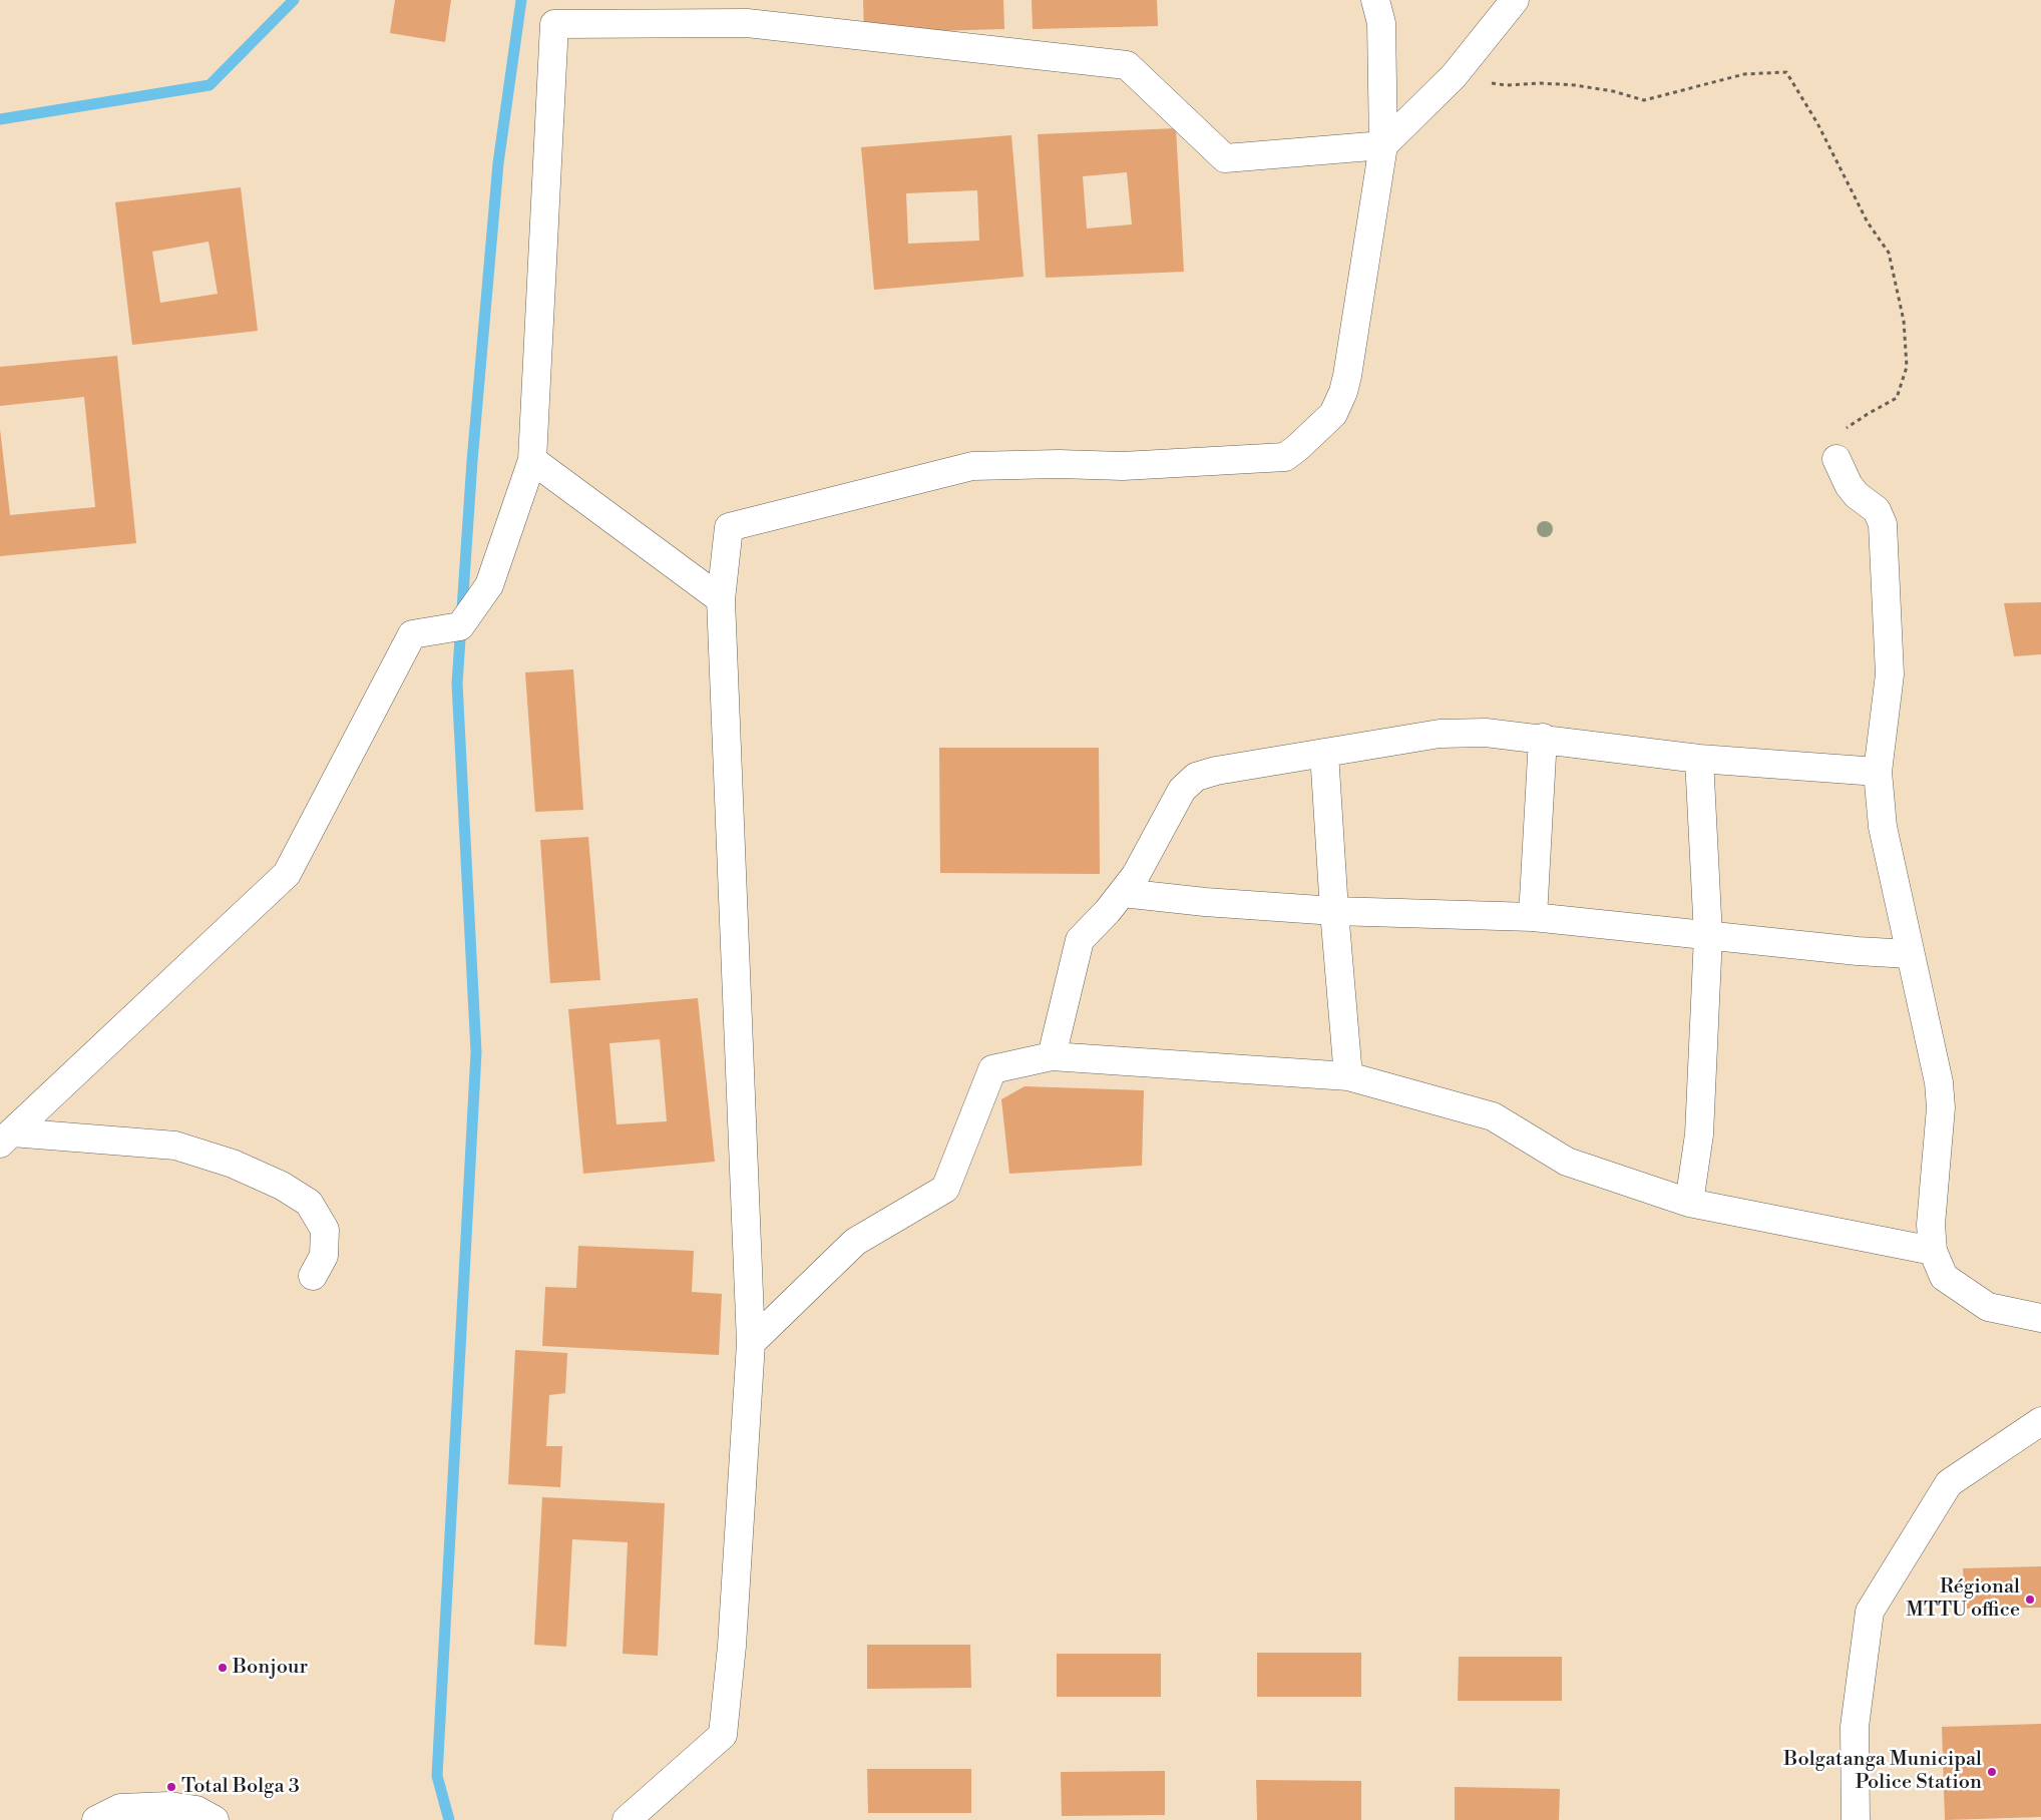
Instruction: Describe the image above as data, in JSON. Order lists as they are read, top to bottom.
{
  "places": [
    "Régional MTTU office",
    "Bonjour",
    "Bolgatanga Municipal Police Station",
    "Total Bolga 3"
  ]
}
